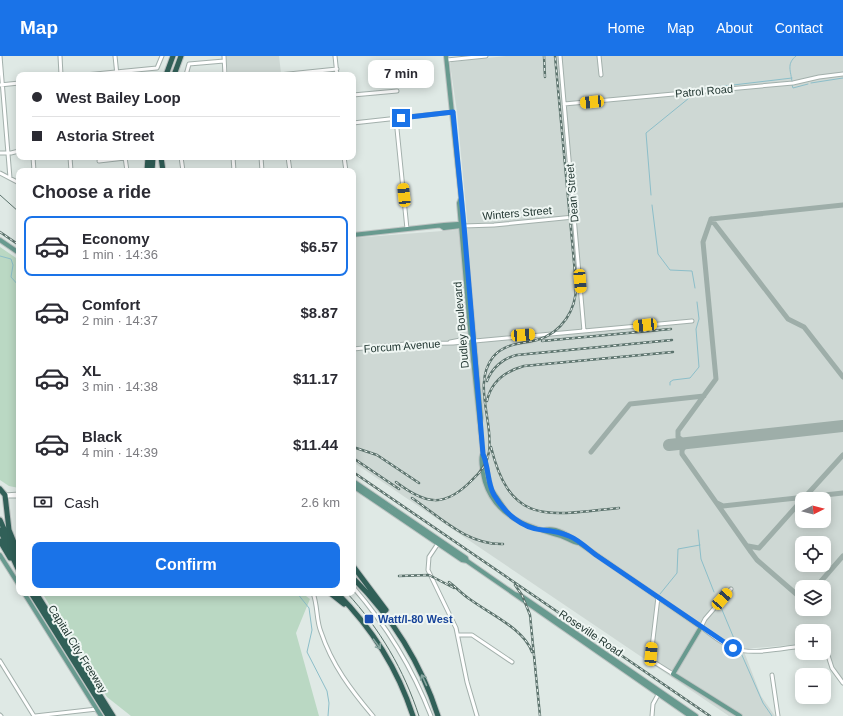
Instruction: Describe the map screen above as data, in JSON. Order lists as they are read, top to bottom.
{
  "streets": {
    "highway": ["Capital City Freeway"],
    "main road": ["Winters Street", "Dudley Boulevard", "Roseville Road"],
    "street": ["Patrol Road", "Dean Street", "Forcum Avenue"]
  },
  "crossings": [
    ["Patrol Road", "Dean Street"],
    ["Dean Street", "Winters Street"],
    ["Dean Street", "Forcum Avenue"],
    ["Winters Street", "Dudley Boulevard"],
    ["Dudley Boulevard", "Forcum Avenue"]
  ],
  "places": {
    "transit": ["Watt/I-80 West"]
  },
  "north": "right",
  "page": {
    "header": "Map",
    "nav": [
      "Home",
      "Map",
      "About",
      "Contact"
    ],
    "bubble": "7 min",
    "banner": ["West Bailey Loop", "Astoria Street"],
    "heading": "Choose a ride",
    "list": [
      {
        "name": "Economy",
        "note": "1 min · 14:36",
        "value": "$6.57"
      },
      {
        "name": "Comfort",
        "note": "2 min · 14:37",
        "value": "$8.87"
      },
      {
        "name": "XL",
        "note": "3 min · 14:38",
        "value": "$11.17"
      },
      {
        "name": "Black",
        "note": "4 min · 14:39",
        "value": "$11.44"
      }
    ],
    "pay": ["Cash", "2.6 km"],
    "map_buttons": ["+", "−"],
    "buttons": "Confirm"
  }
}
